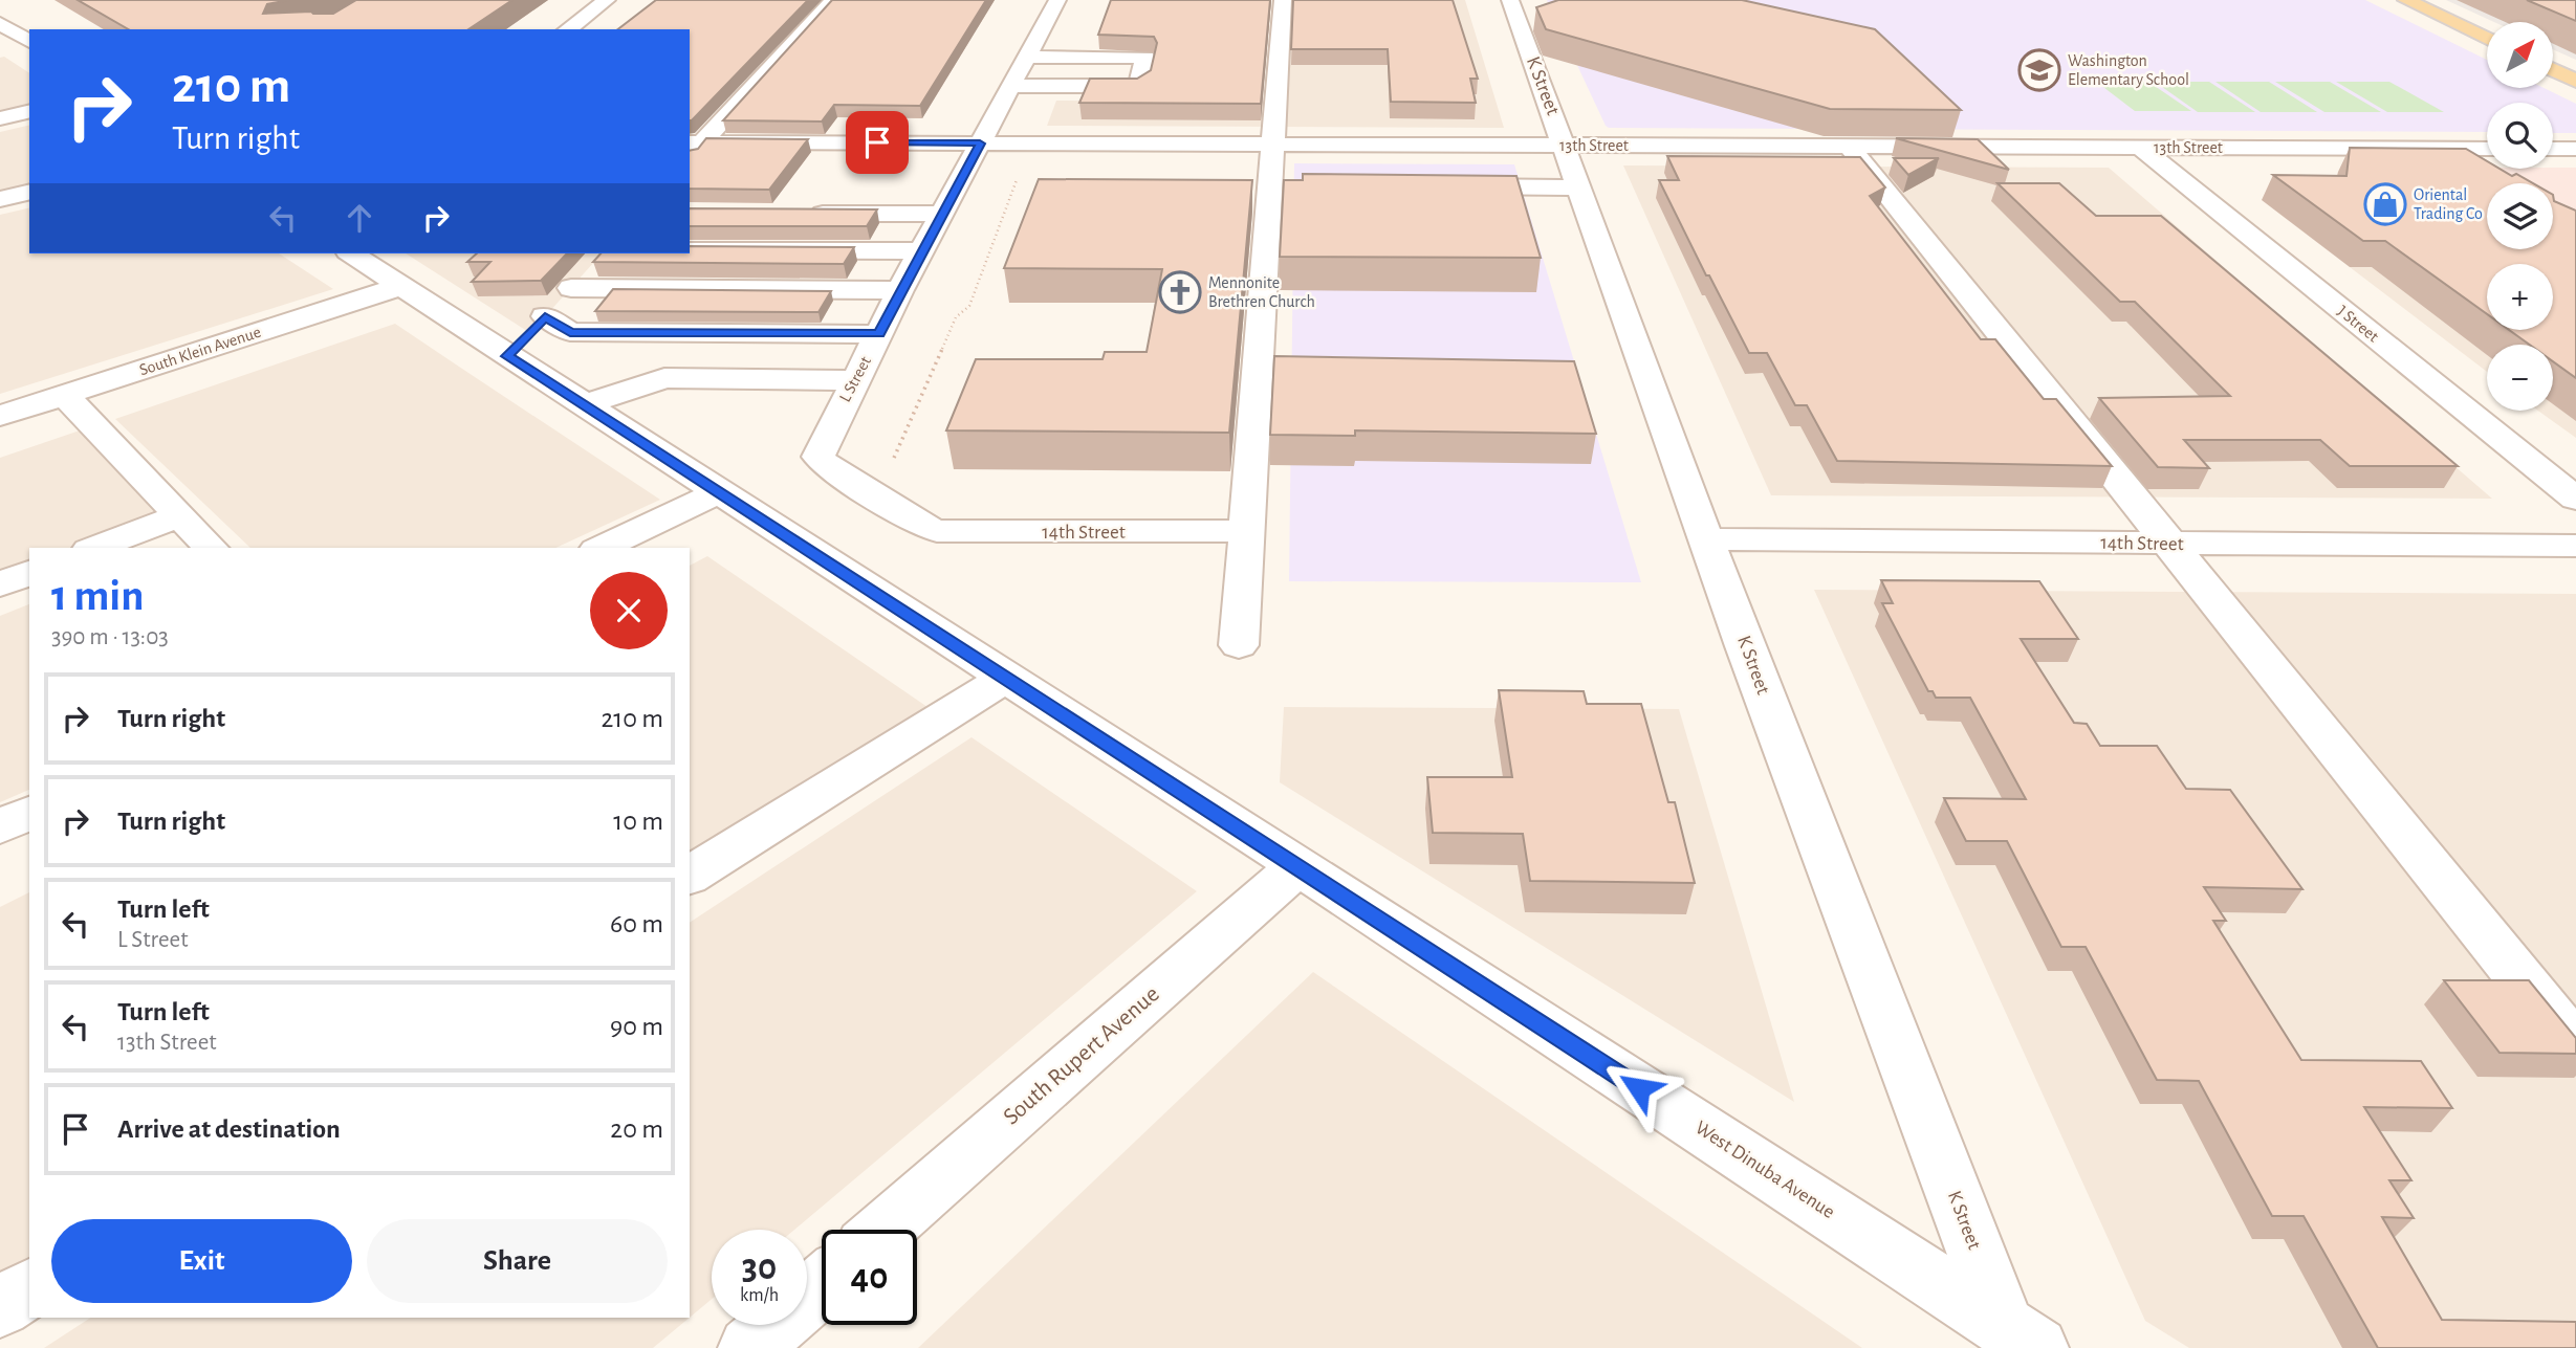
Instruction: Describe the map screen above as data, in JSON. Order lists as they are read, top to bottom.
{
  "streets": {
    "street": [
      "K Street",
      "13th Street",
      "J Street",
      "South Klein Avenue",
      "L Street",
      "14th Street",
      "South Rupert Avenue",
      "West Dinuba Avenue"
    ]
  },
  "crossings": [
    ["K Street", "13th Street"],
    ["K Street", "14th Street"],
    ["K Street", "West Dinuba Avenue"],
    ["13th Street", "J Street"],
    ["13th Street", "L Street"],
    ["South Klein Avenue", "West Dinuba Avenue"],
    ["L Street", "14th Street"],
    ["South Rupert Avenue", "West Dinuba Avenue"]
  ],
  "places": {
    "school or university": ["Washington Elementary School"],
    "shop": ["Oriental Trading Co"],
    "church": ["Mennonite Brethren Church"]
  },
  "north": "top right",
  "page": {
    "map_buttons": ["+", "−"],
    "turn": ["210 m", "Turn right"],
    "heading": ["1 min", "390 m · 13:03"],
    "list": [
      {
        "name": "Turn right",
        "value": "210 m"
      },
      {
        "name": "Turn right",
        "value": "10 m"
      },
      {
        "name": "Turn left",
        "note": "L Street",
        "value": "60 m"
      },
      {
        "name": "Turn left",
        "note": "13th Street",
        "value": "90 m"
      },
      {
        "name": "Arrive at destination",
        "value": "20 m"
      }
    ],
    "buttons": ["Exit", "Share"],
    "speed": "30 km/h",
    "limit": "40"
  }
}
